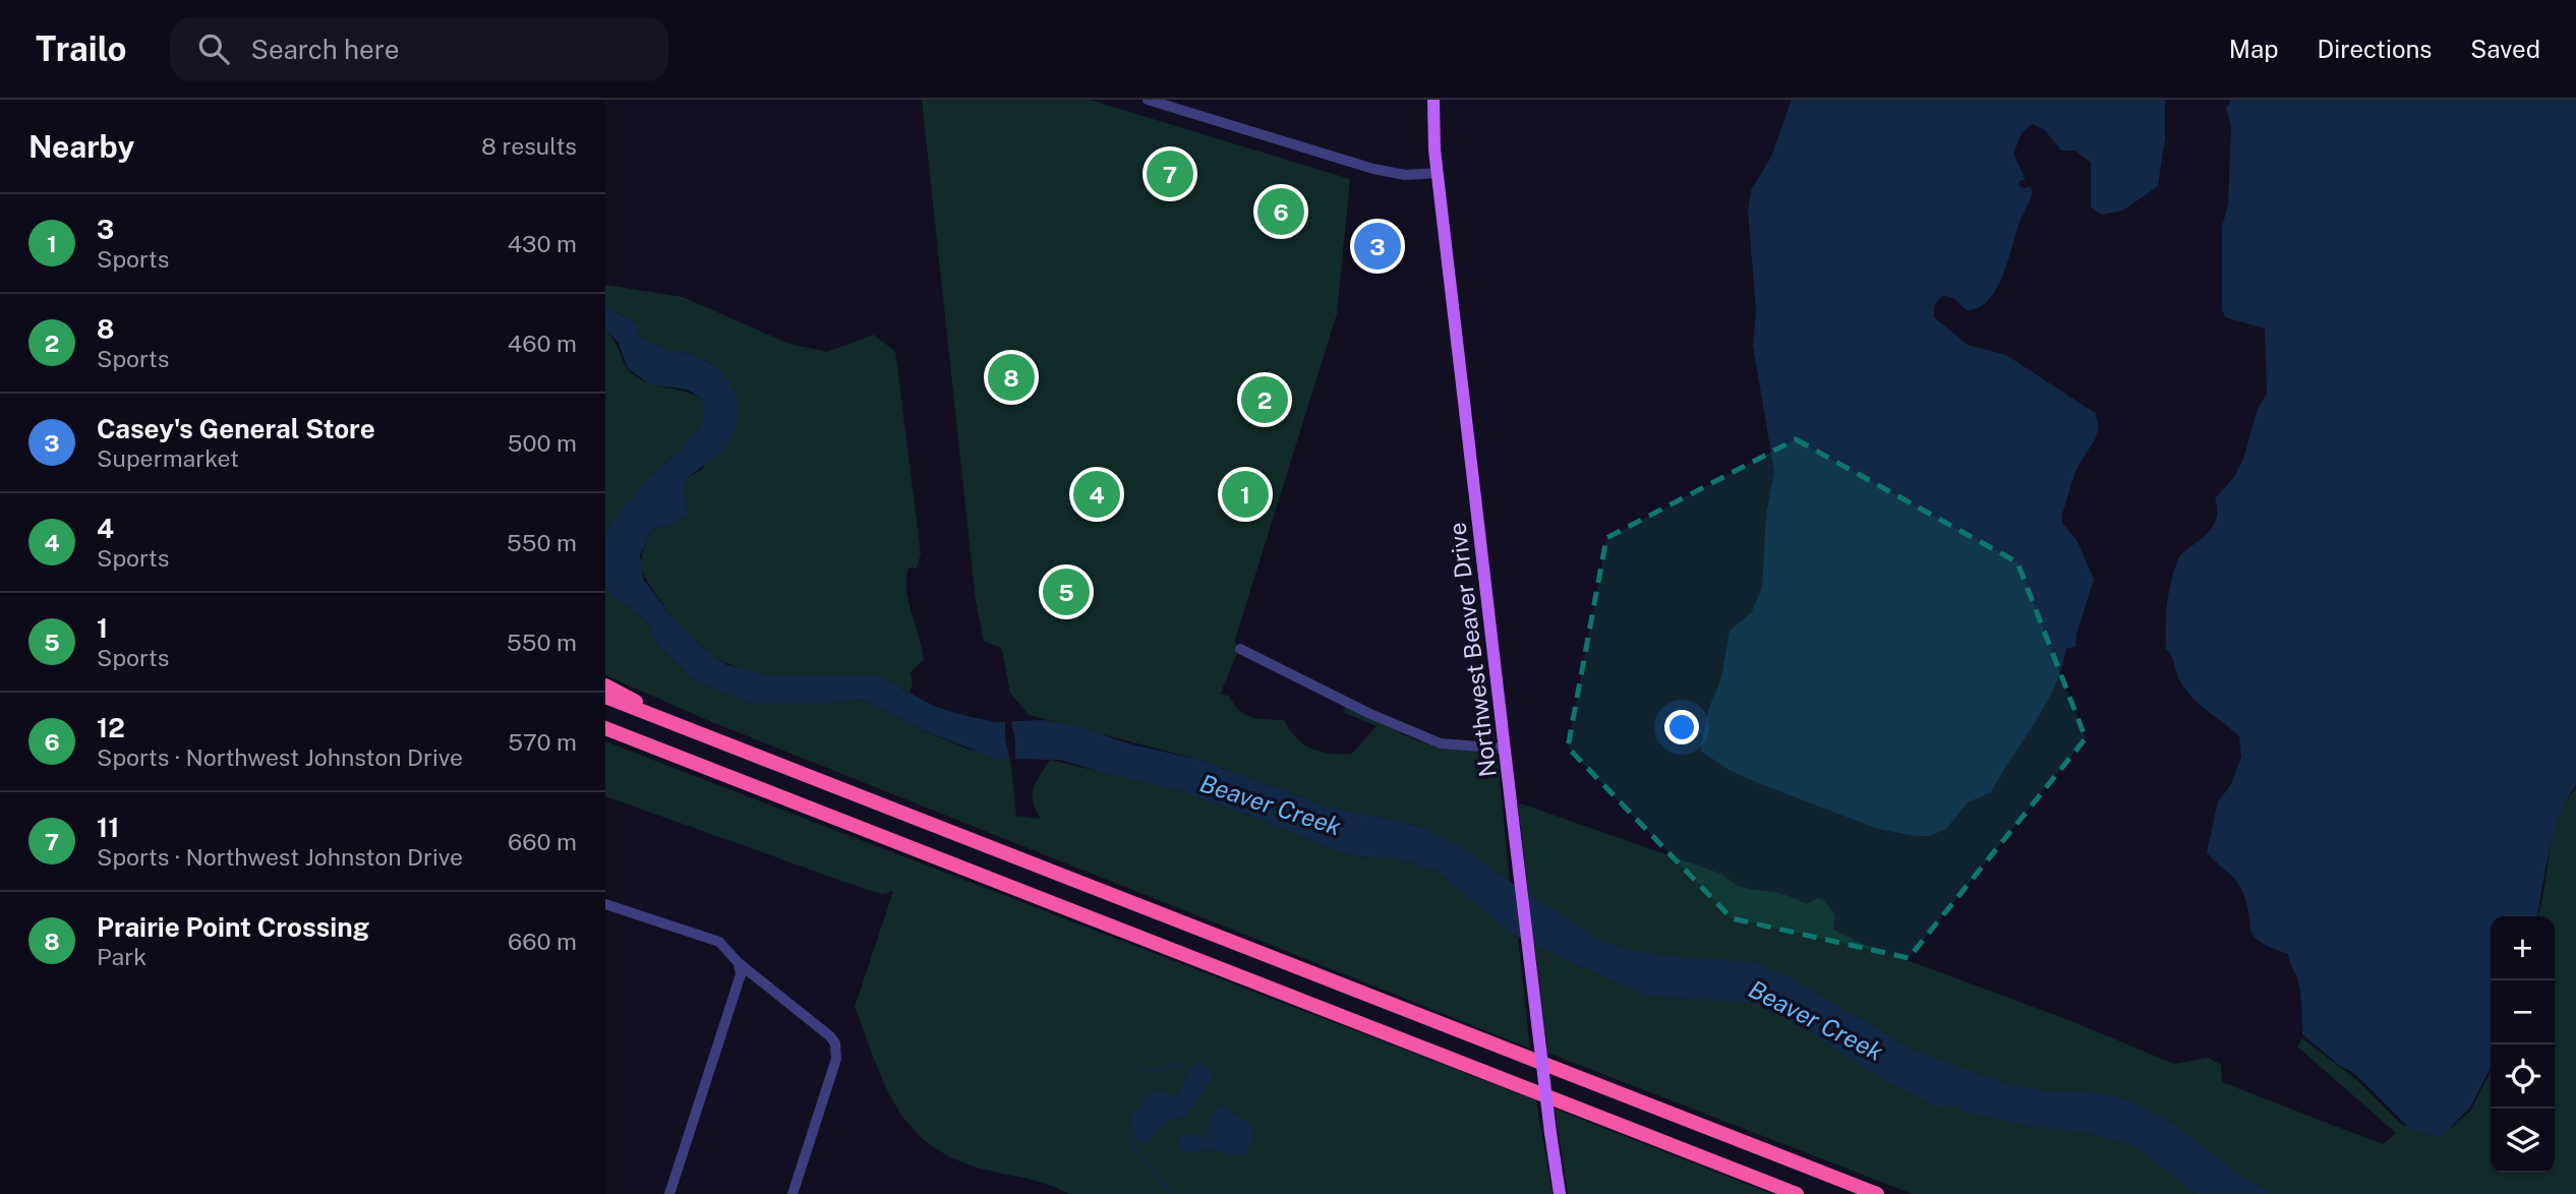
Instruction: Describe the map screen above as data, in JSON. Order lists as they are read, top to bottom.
{
  "streets": {
    "main road": ["Northwest Beaver Drive"]
  },
  "water": ["Beaver Creek"],
  "page": {
    "header": "Trailo",
    "search": "Search here",
    "nav": ["Map", "Directions", "Saved"],
    "heading": ["Nearby", "8 results"],
    "pins": [
      "7",
      "6",
      "3",
      "8",
      "2",
      "1",
      "4",
      "5"
    ],
    "list": [
      {
        "mark": "1",
        "name": "3",
        "note": "Sports",
        "value": "430 m"
      },
      {
        "mark": "2",
        "name": "8",
        "note": "Sports",
        "value": "460 m"
      },
      {
        "mark": "3",
        "name": "Casey's General Store",
        "note": "Supermarket",
        "value": "500 m"
      },
      {
        "mark": "4",
        "name": "4",
        "note": "Sports",
        "value": "550 m"
      },
      {
        "mark": "5",
        "name": "1",
        "note": "Sports",
        "value": "550 m"
      },
      {
        "mark": "6",
        "name": "12",
        "note": "Sports · Northwest Johnston Drive",
        "value": "570 m"
      },
      {
        "mark": "7",
        "name": "11",
        "note": "Sports · Northwest Johnston Drive",
        "value": "660 m"
      },
      {
        "mark": "8",
        "name": "Prairie Point Crossing",
        "note": "Park",
        "value": "660 m"
      }
    ],
    "map_buttons": ["+", "−"]
  }
}
